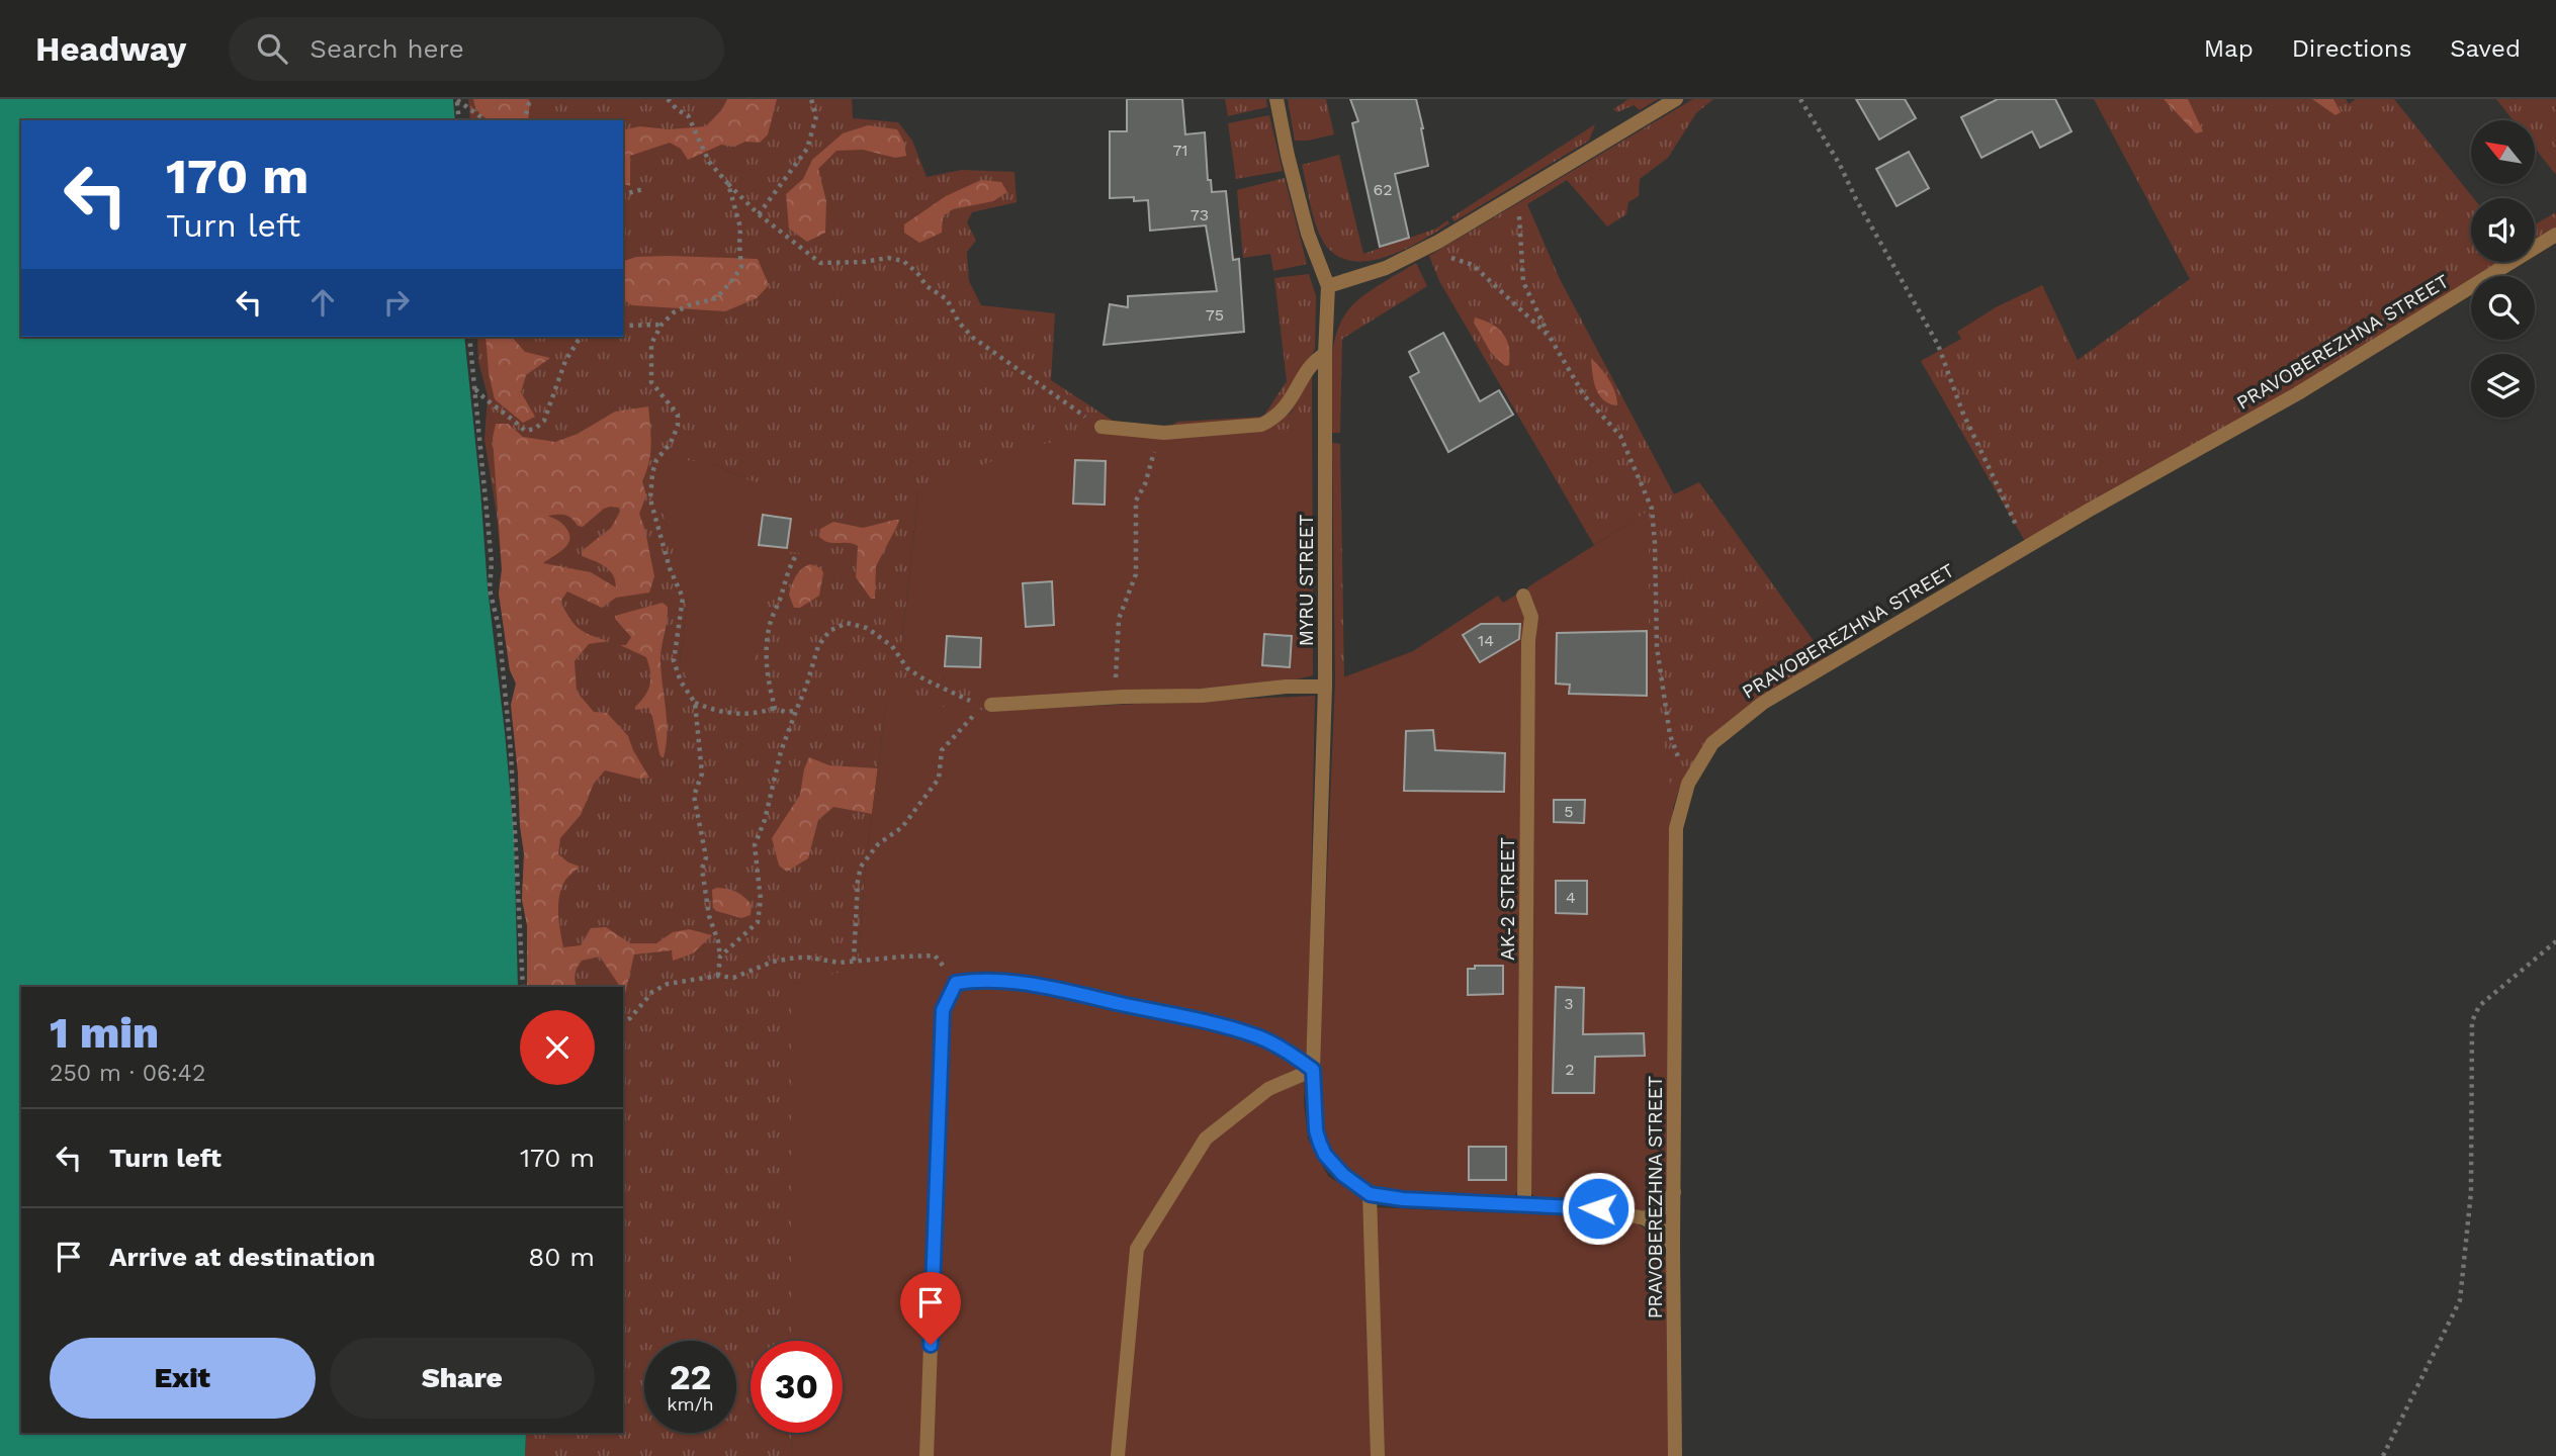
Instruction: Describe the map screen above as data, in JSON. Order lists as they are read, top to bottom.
{
  "streets": {
    "street": ["PRAVOBEREZHNA STREET", "MYRU STREET", "AK-2 STREET"]
  },
  "house_numbers": [
    "71",
    "62",
    "73",
    "75",
    "14",
    "5",
    "4",
    "3",
    "2"
  ],
  "north": "top left",
  "page": {
    "header": "Headway",
    "search": "Search here",
    "nav": ["Map", "Directions", "Saved"],
    "turn": ["170 m", "Turn left"],
    "heading": ["1 min", "250 m · 06:42"],
    "list": [
      {
        "name": "Turn left",
        "value": "170 m"
      },
      {
        "name": "Arrive at destination",
        "value": "80 m"
      }
    ],
    "buttons": ["Exit", "Share"],
    "speed": "22 km/h",
    "limit": "30"
  }
}
